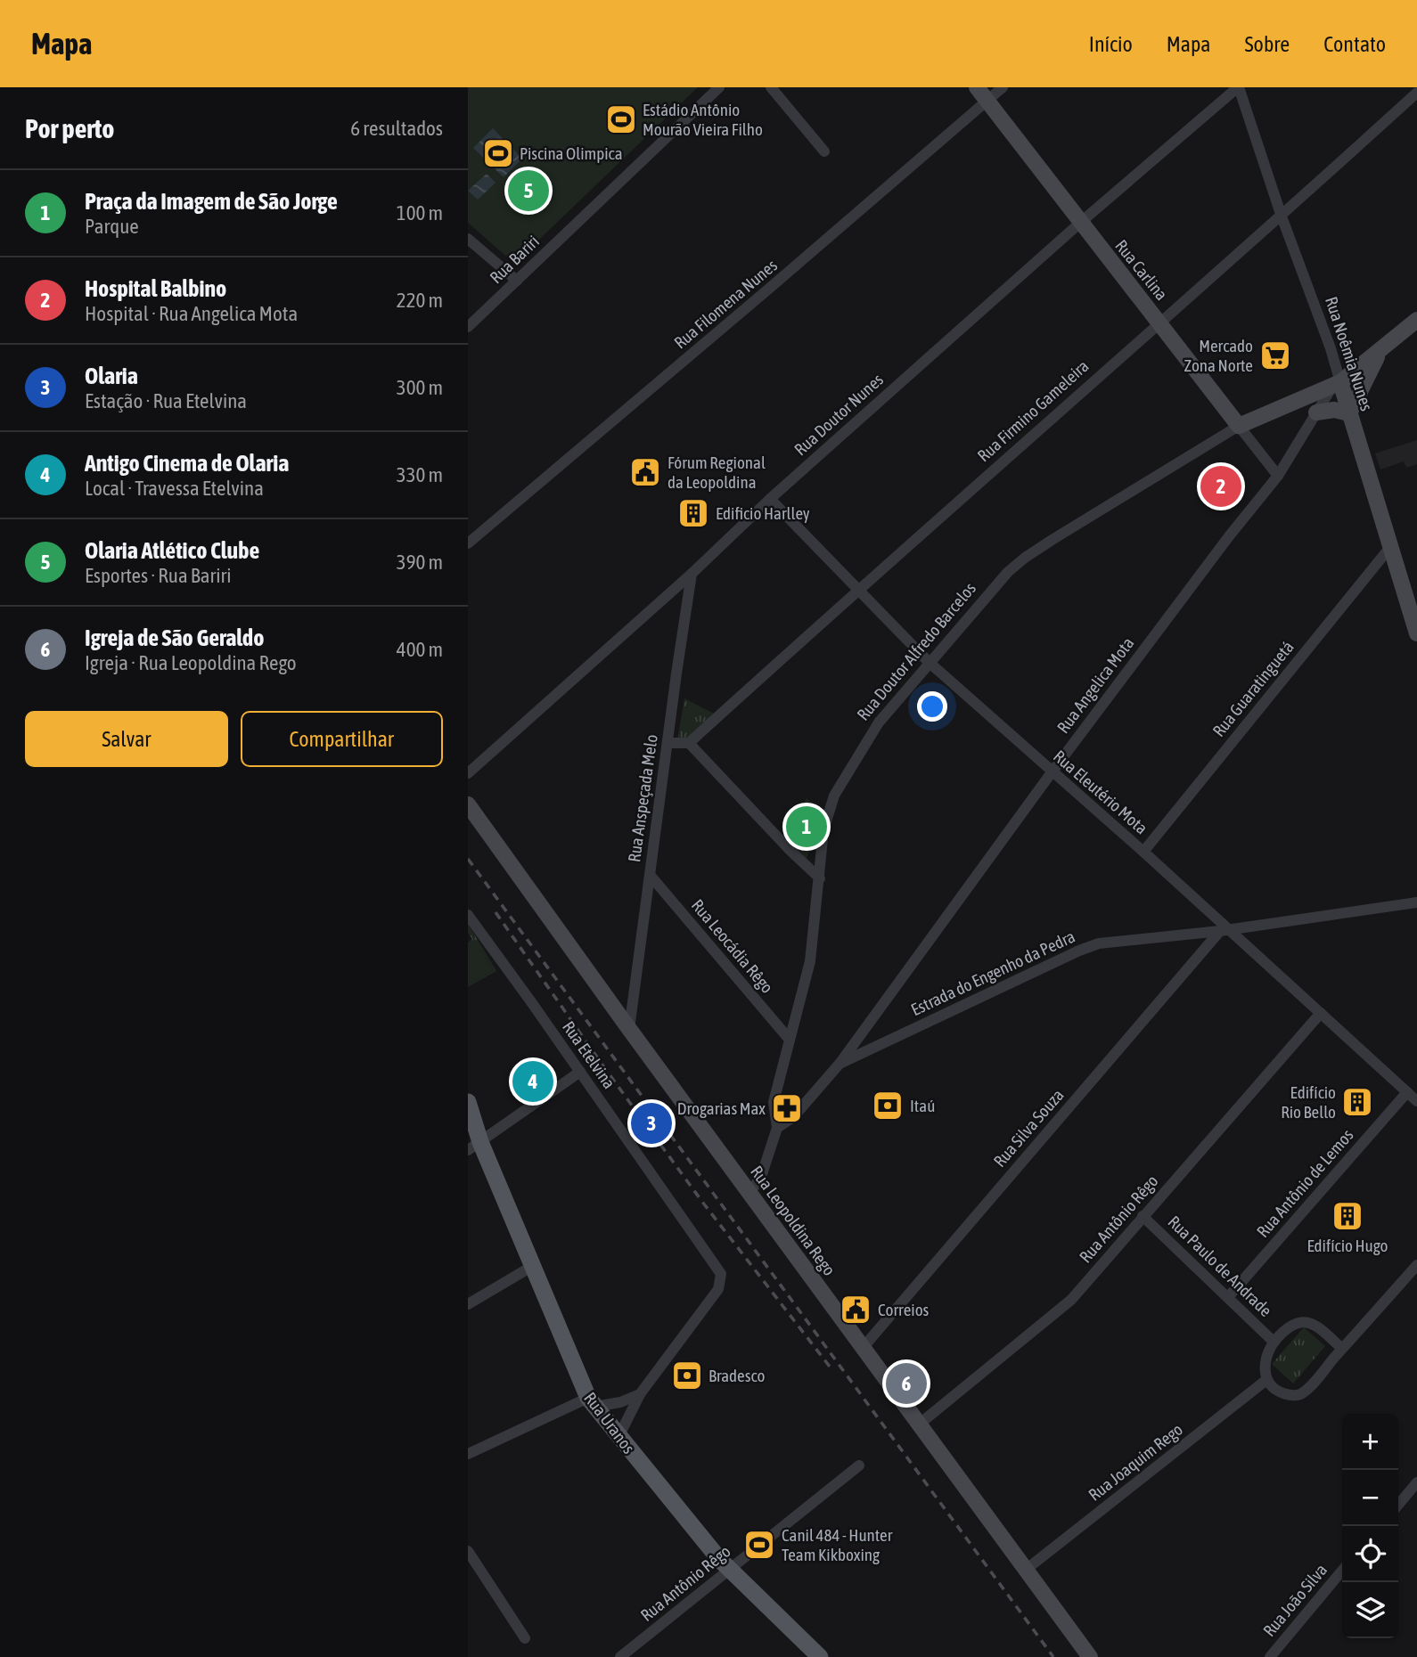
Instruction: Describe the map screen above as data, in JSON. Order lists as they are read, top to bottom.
{
  "streets": {
    "main road": [
      "Rua Carlina",
      "Rua Noêmia Nunes",
      "Rua Doutor Alfredo Barcelos",
      "Rua Leopoldina Rego",
      "Rua Uranos"
    ],
    "street": [
      "Rua Bariri",
      "Rua Filomena Nunes",
      "Rua Firmino Gameleira",
      "Rua Doutor Nunes",
      "Rua Angelica Mota",
      "Rua Guaratinguetá",
      "Rua Eleutério Mota",
      "Rua Anspeçada Melo",
      "Rua Leocádia Rêgo",
      "Estrada do Engenho da Pedra",
      "Rua Etelvina",
      "Rua Silva Souza",
      "Rua Antônio de Lemos",
      "Rua Antônio Rêgo",
      "Rua Paulo de Andrade",
      "Rua Joaquim Rego",
      "Rua João Silva"
    ]
  },
  "crossings": [
    ["Rua Carlina", "Rua Filomena Nunes"],
    ["Rua Carlina", "Rua Firmino Gameleira"],
    ["Rua Carlina", "Rua Doutor Nunes"],
    ["Rua Carlina", "Rua Doutor Alfredo Barcelos"],
    ["Rua Carlina", "Rua Angelica Mota"],
    ["Rua Noêmia Nunes", "Rua Firmino Gameleira"],
    ["Rua Noêmia Nunes", "Rua Doutor Nunes"],
    ["Rua Noêmia Nunes", "Rua Doutor Alfredo Barcelos"],
    ["Rua Noêmia Nunes", "Rua Angelica Mota"],
    ["Rua Noêmia Nunes", "Rua Guaratinguetá"],
    ["Rua Firmino Gameleira", "Rua Eleutério Mota"],
    ["Rua Doutor Nunes", "Rua Eleutério Mota"],
    ["Rua Doutor Nunes", "Rua Anspeçada Melo"],
    ["Rua Doutor Alfredo Barcelos", "Rua Angelica Mota"],
    ["Rua Doutor Alfredo Barcelos", "Rua Eleutério Mota"],
    ["Rua Doutor Alfredo Barcelos", "Rua Leocádia Rêgo"],
    ["Rua Doutor Alfredo Barcelos", "Estrada do Engenho da Pedra"],
    ["Rua Angelica Mota", "Rua Eleutério Mota"],
    ["Rua Angelica Mota", "Estrada do Engenho da Pedra"],
    ["Rua Guaratinguetá", "Rua Eleutério Mota"],
    ["Rua Eleutério Mota", "Estrada do Engenho da Pedra"],
    ["Rua Eleutério Mota", "Rua Silva Souza"],
    ["Rua Eleutério Mota", "Rua Antônio de Lemos"],
    ["Rua Eleutério Mota", "Rua Antônio Rêgo"],
    ["Rua Anspeçada Melo", "Rua Leocádia Rêgo"],
    ["Rua Anspeçada Melo", "Rua Leopoldina Rego"],
    ["Estrada do Engenho da Pedra", "Rua Silva Souza"],
    ["Rua Silva Souza", "Rua Leopoldina Rego"],
    ["Rua Antônio de Lemos", "Rua Paulo de Andrade"],
    ["Rua Antônio Rêgo", "Rua Leopoldina Rego"],
    ["Rua Antônio Rêgo", "Rua Paulo de Andrade"],
    ["Rua Antônio Rêgo", "Rua Uranos"],
    ["Rua Leopoldina Rego", "Rua Joaquim Rego"],
    ["Rua Paulo de Andrade", "Rua Joaquim Rego"]
  ],
  "places": {
    "sports": ["Estádio Antônio Mourão Vieira Filho", "Piscina Olimpica", "Canil 484 - Hunter Team Kikboxing"],
    "supermarket": ["Mercado Zona Norte"],
    "public building": ["Fórum Regional da Leopoldina", "Correios"],
    "building": ["Edificio Harlley", "Edifício Rio Bello", "Edifício Hugo"],
    "bank": ["Itaú", "Bradesco"],
    "pharmacy": ["Drogarias Max"]
  },
  "page": {
    "header": "Mapa",
    "nav": [
      "Início",
      "Mapa",
      "Sobre",
      "Contato"
    ],
    "heading": ["Por perto", "6 resultados"],
    "pins": [
      "5",
      "2",
      "1",
      "4",
      "3",
      "6"
    ],
    "list": [
      {
        "mark": "1",
        "name": "Praça da Imagem de São Jorge",
        "note": "Parque",
        "value": "100 m"
      },
      {
        "mark": "2",
        "name": "Hospital Balbino",
        "note": "Hospital · Rua Angelica Mota",
        "value": "220 m"
      },
      {
        "mark": "3",
        "name": "Olaria",
        "note": "Estação · Rua Etelvina",
        "value": "300 m"
      },
      {
        "mark": "4",
        "name": "Antigo Cinema de Olaria",
        "note": "Local · Travessa Etelvina",
        "value": "330 m"
      },
      {
        "mark": "5",
        "name": "Olaria Atlético Clube",
        "note": "Esportes · Rua Bariri",
        "value": "390 m"
      },
      {
        "mark": "6",
        "name": "Igreja de São Geraldo",
        "note": "Igreja · Rua Leopoldina Rego",
        "value": "400 m"
      }
    ],
    "buttons": ["Salvar", "Compartilhar"],
    "map_buttons": ["+", "−"]
  }
}
